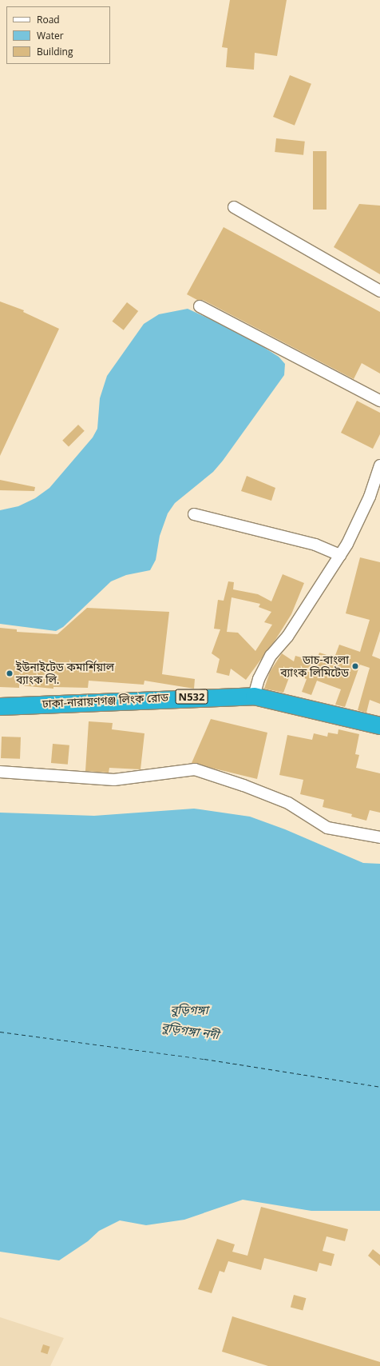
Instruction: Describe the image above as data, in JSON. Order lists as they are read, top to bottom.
{
  "streets": {
    "highway": ["N532", "ঢাকা-নারায়ণগঞ্জ লিংক রোড"]
  },
  "water": ["বুড়িগঙ্গা", "বুড়িগঙ্গা নদী"],
  "places": ["ডাচ-বাংলা ব্যাংক লিমিটেড", "ইউনাইটেড কমার্শিয়াল ব্যাংক লি."],
  "legend": ["Road", "Water", "Building"]
}
